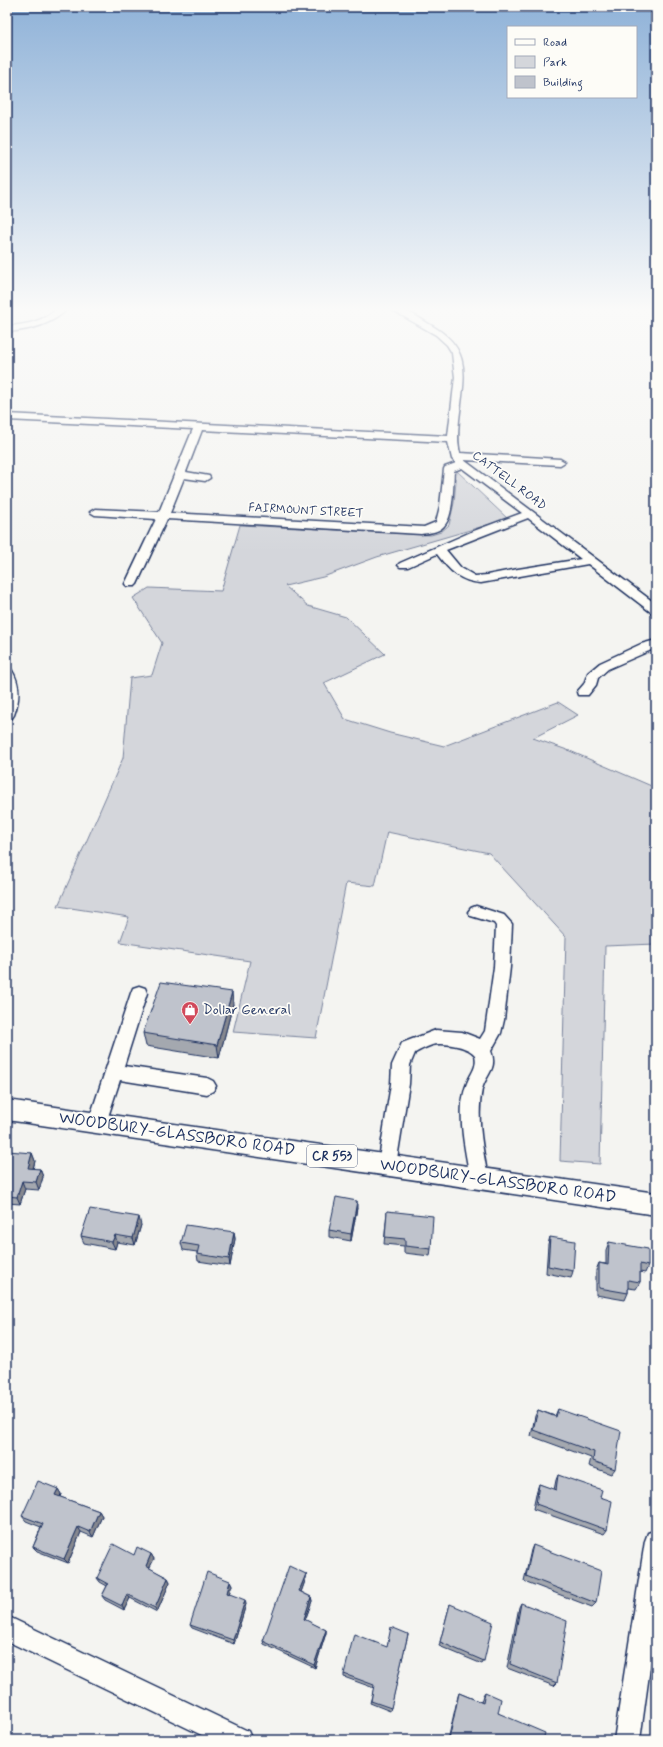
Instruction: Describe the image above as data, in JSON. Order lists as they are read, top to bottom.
{
  "streets": {
    "main road": ["WOODBURY-GLASSBORO ROAD", "CR 553"],
    "street": ["CATTELL ROAD", "FAIRMOUNT STREET"]
  },
  "crossings": [
    ["CATTELL ROAD", "FAIRMOUNT STREET"]
  ],
  "places": {
    "shop": ["Dollar General"]
  },
  "legend": ["Road", "Park", "Building"]
}
